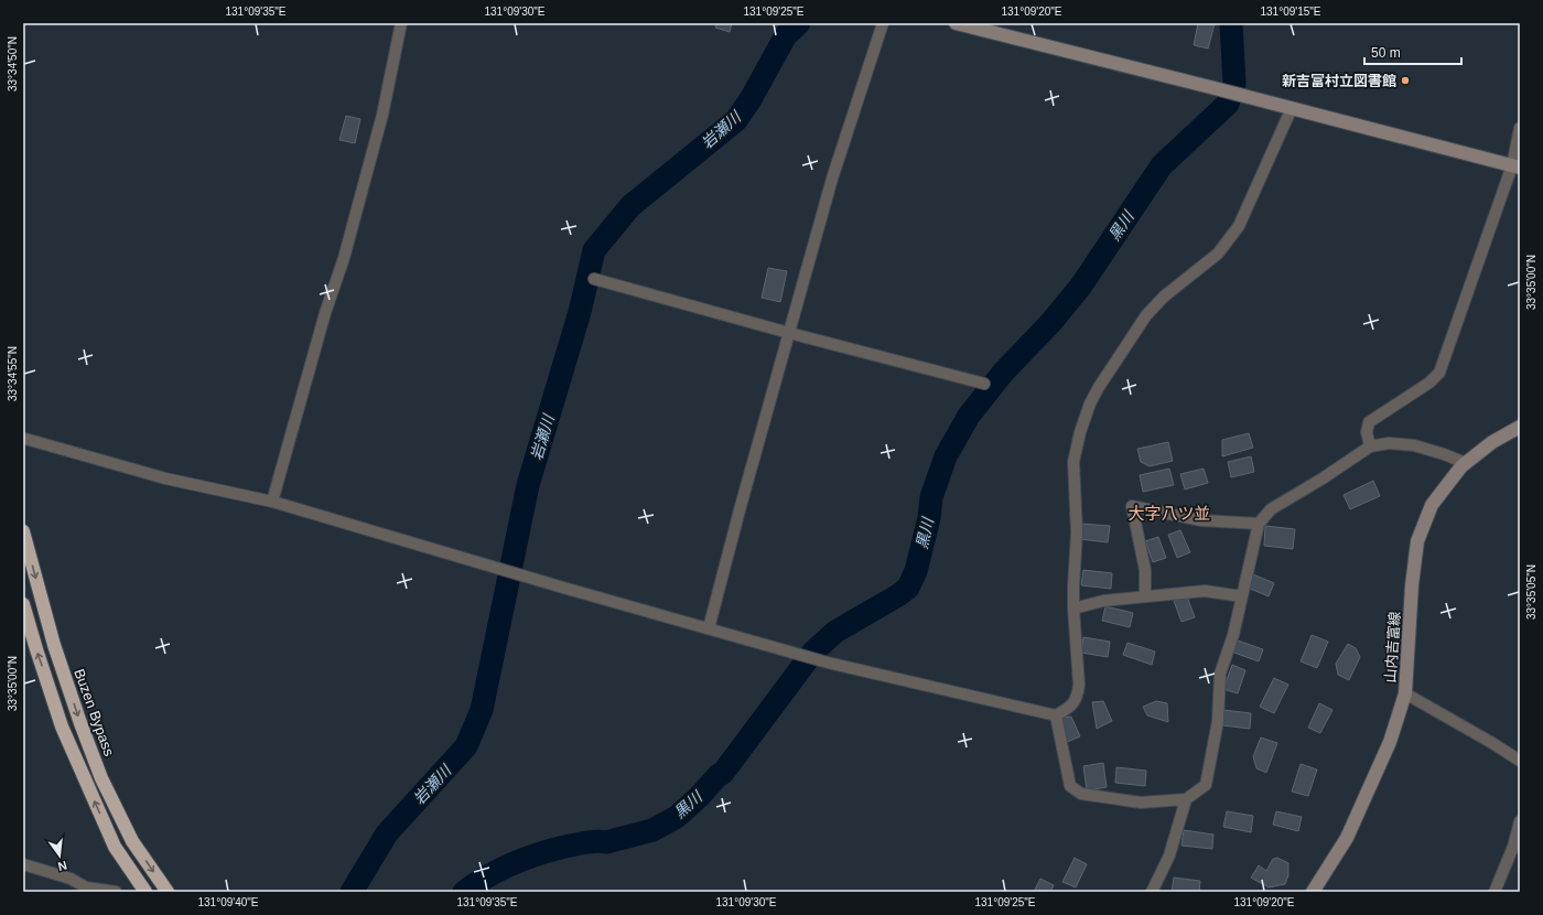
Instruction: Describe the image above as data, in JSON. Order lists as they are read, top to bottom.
{
  "streets": {
    "highway": ["Buzen Bypass"],
    "street": ["山内吉富線"]
  },
  "districts": ["大字八ツ並"],
  "water": ["岩瀬川", "黒川"],
  "places": ["新吉富村立図書館"],
  "scale_bar": "50 m",
  "north": "bottom",
  "coordinates": [
    "131°09'35\"E",
    "131°09'30\"E",
    "131°09'25\"E",
    "131°09'20\"E",
    "131°09'15\"E",
    "33°34'50\"N",
    "33°35'00\"N",
    "33°34'55\"N",
    "33°35'05\"N",
    "131°09'40\"E"
  ]
}
